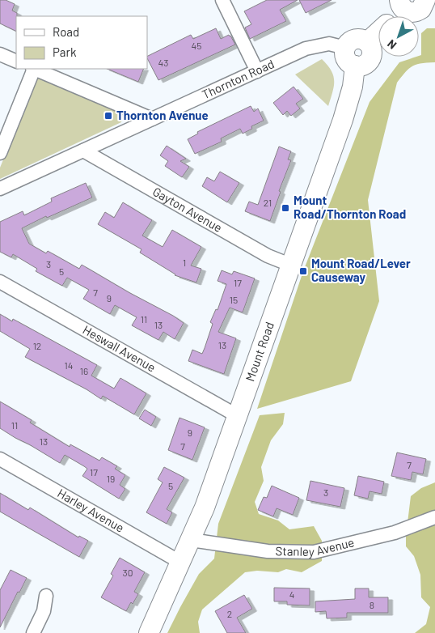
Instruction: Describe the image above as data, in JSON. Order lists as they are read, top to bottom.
{
  "streets": {
    "main road": ["Mount Road"],
    "street": [
      "Thornton Road",
      "Gayton Avenue",
      "Heswall Avenue",
      "Harley Avenue",
      "Stanley Avenue"
    ]
  },
  "crossings": [
    ["Thornton Road", "Gayton Avenue"],
    ["Thornton Road", "Mount Road"],
    ["Gayton Avenue", "Mount Road"],
    ["Heswall Avenue", "Mount Road"],
    ["Mount Road", "Harley Avenue"],
    ["Mount Road", "Stanley Avenue"]
  ],
  "places": {
    "transit": ["Thornton Avenue", "Mount Road/Thornton Road", "Mount Road/Lever Causeway"]
  },
  "house_numbers": [
    "45",
    "43",
    "21",
    "1",
    "3",
    "5",
    "17",
    "7",
    "9",
    "15",
    "11",
    "13",
    "13",
    "12",
    "14",
    "16",
    "11",
    "9",
    "13",
    "7",
    "7",
    "17",
    "19",
    "5",
    "3",
    "30",
    "4",
    "8",
    "2"
  ],
  "legend": ["Road", "Park"],
  "north": "bottom left"
}
